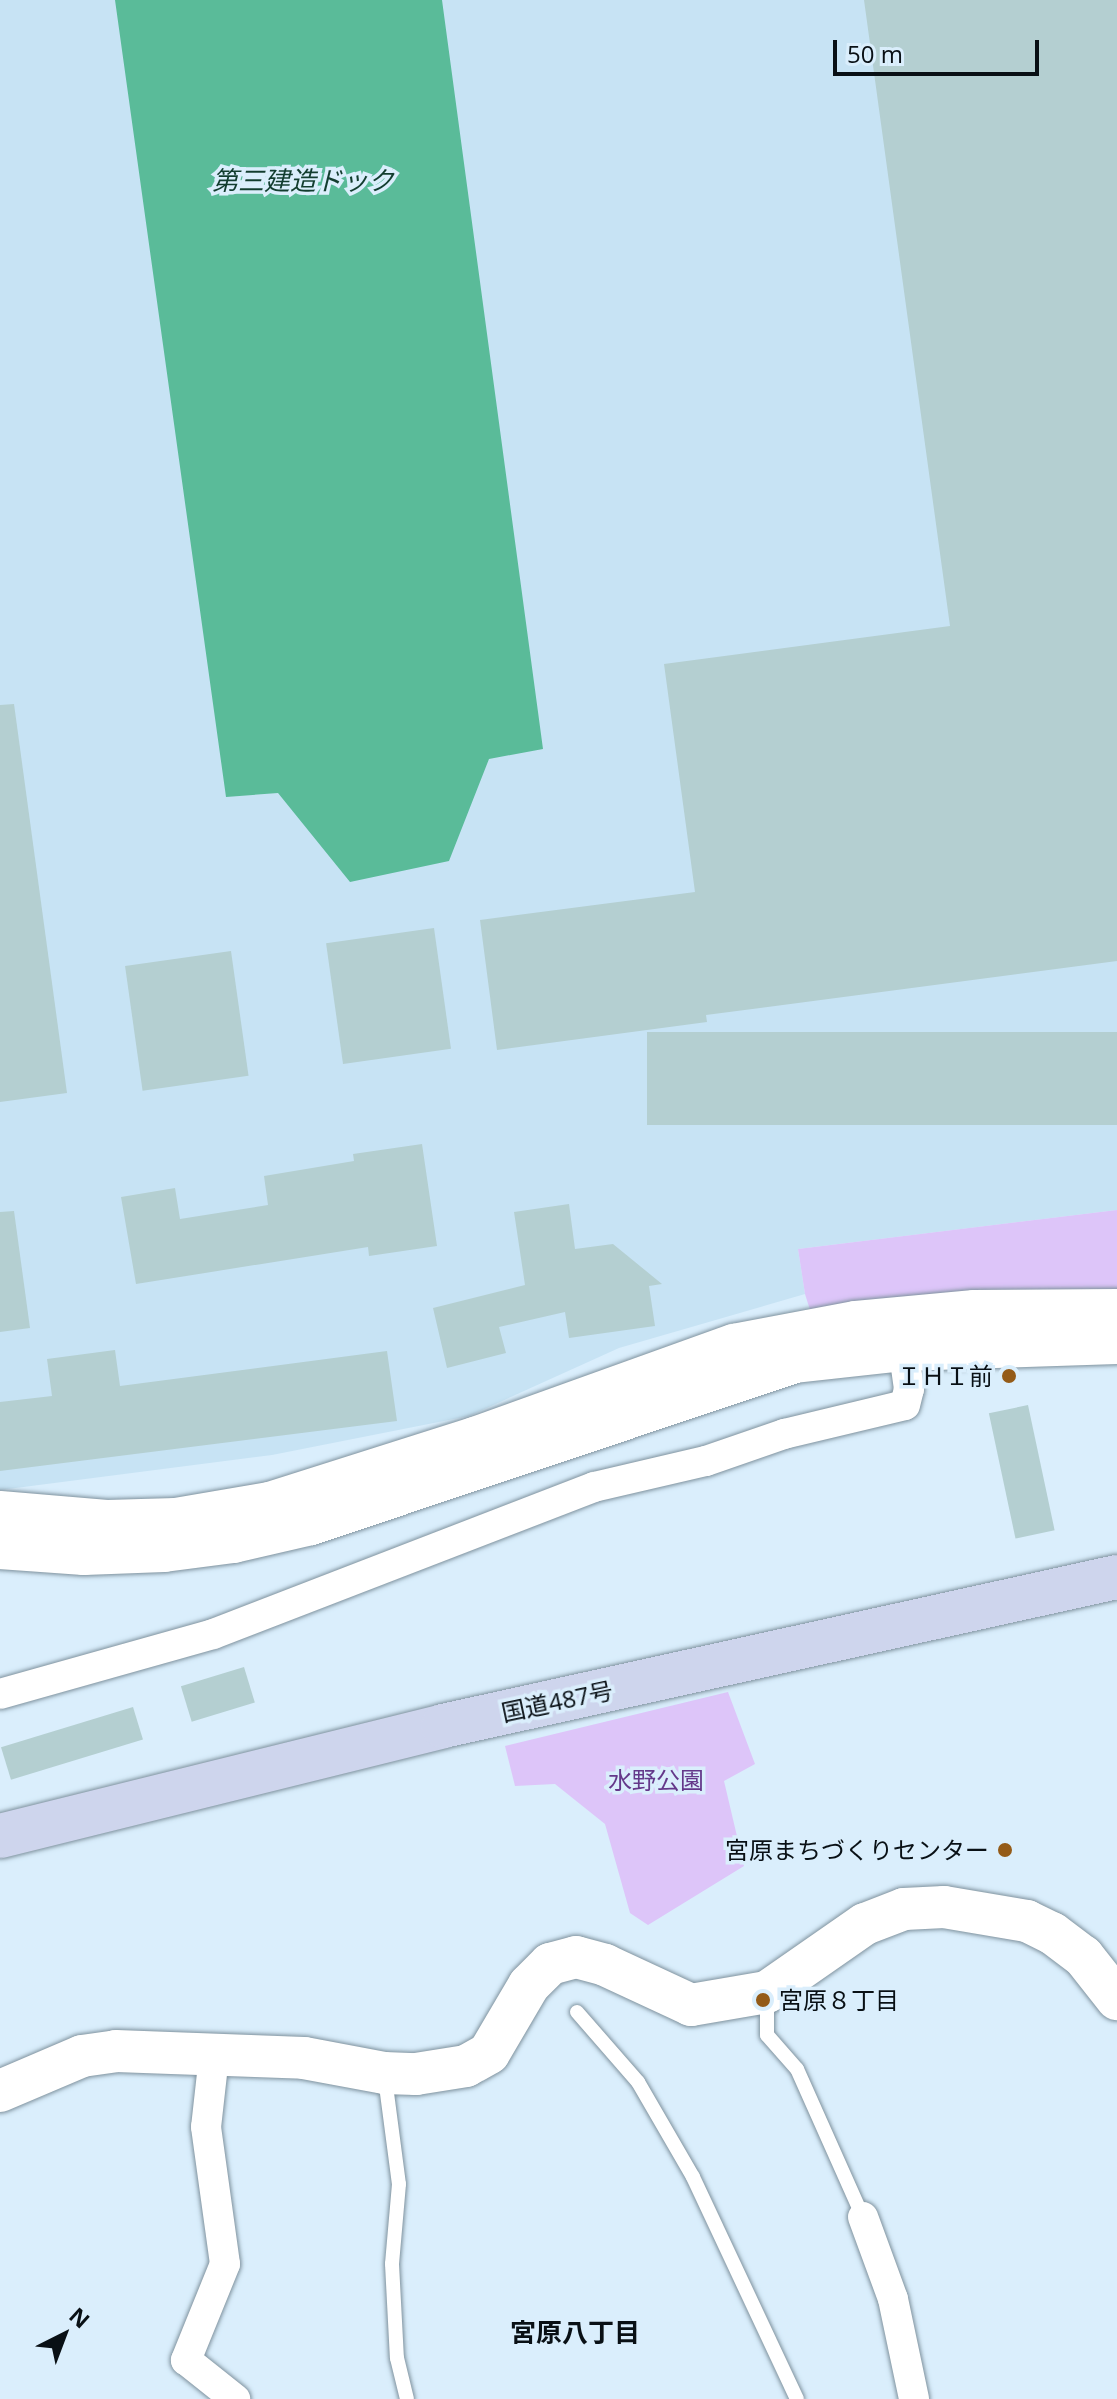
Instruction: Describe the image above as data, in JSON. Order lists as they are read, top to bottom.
{
  "streets": {
    "highway": ["国道487号"]
  },
  "districts": ["宮原八丁目"],
  "water": ["第三建造ドック"],
  "parks": ["水野公園"],
  "places": ["ＩＨＩ前", "宮原まちづくりセンター", "宮原８丁目"],
  "scale_bar": "50 m",
  "north": "top right"
}
